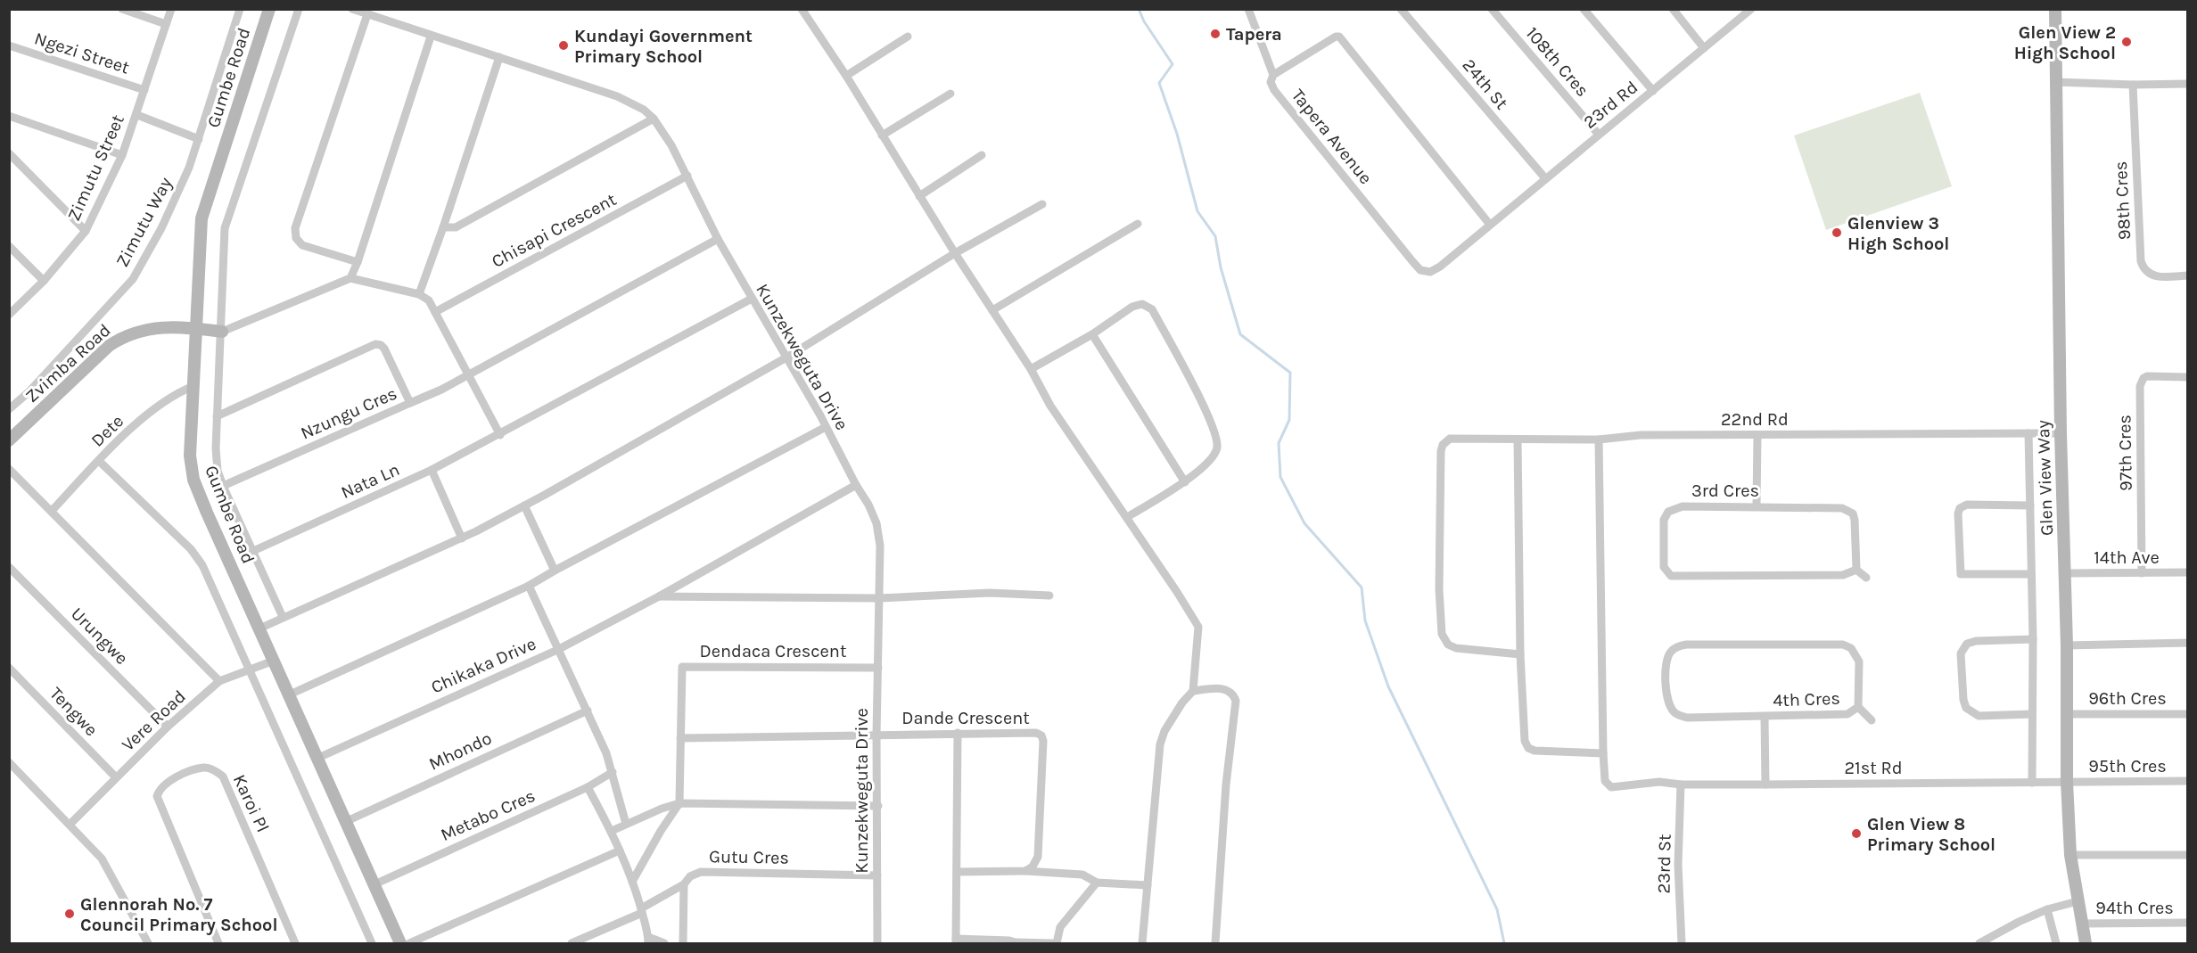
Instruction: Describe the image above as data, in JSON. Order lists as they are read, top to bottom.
{
  "streets": {
    "street": [
      "Ngezi Street",
      "108th Cres",
      "Gumbe Road",
      "24th St",
      "23rd Rd",
      "Tapera Avenue",
      "Zimutu Street",
      "98th Cres",
      "Zimutu Way",
      "Chisapi Crescent",
      "Kunzekweguta Drive",
      "Zvimba Road",
      "Nzungu Cres",
      "22nd Rd",
      "Dete",
      "97th Cres",
      "Glen View Way",
      "Nata Ln",
      "3rd Cres",
      "14th Ave",
      "Urungwe",
      "Dendaca Crescent",
      "Chikaka Drive",
      "96th Cres",
      "4th Cres",
      "Tengwe",
      "Dande Crescent",
      "Vere Road",
      "Mhondo",
      "95th Cres",
      "21st Rd",
      "Karoi Pl",
      "Metabo Cres",
      "Gutu Cres",
      "23rd St",
      "94th Cres"
    ]
  },
  "crossings": [
    ["Ngezi Street", "Zimutu Street"],
    ["108th Cres", "23rd Rd"],
    ["Gumbe Road", "Zvimba Road"],
    ["Gumbe Road", "Dete"],
    ["Gumbe Road", "Chikaka Drive"],
    ["Gumbe Road", "Vere Road"],
    ["Gumbe Road", "Mhondo"],
    ["Gumbe Road", "Metabo Cres"],
    ["24th St", "23rd Rd"],
    ["23rd Rd", "Tapera Avenue"],
    ["Chisapi Crescent", "Kunzekweguta Drive"],
    ["Kunzekweguta Drive", "Nata Ln"],
    ["Kunzekweguta Drive", "Dendaca Crescent"],
    ["Kunzekweguta Drive", "Chikaka Drive"],
    ["Kunzekweguta Drive", "Dande Crescent"],
    ["Kunzekweguta Drive", "Gutu Cres"],
    ["22nd Rd", "Glen View Way"],
    ["22nd Rd", "21st Rd"],
    ["97th Cres", "14th Ave"],
    ["Glen View Way", "14th Ave"],
    ["Glen View Way", "96th Cres"],
    ["Glen View Way", "95th Cres"],
    ["Glen View Way", "21st Rd"],
    ["Glen View Way", "94th Cres"],
    ["Urungwe", "Vere Road"],
    ["Dendaca Crescent", "Dande Crescent"],
    ["Tengwe", "Vere Road"],
    ["95th Cres", "21st Rd"],
    ["21st Rd", "23rd St"]
  ],
  "places": [
    "Tapera",
    "Glen View 2 High School",
    "Kundayi Government Primary School",
    "Glenview 3 High School",
    "Glen View 8 Primary School",
    "Glennorah No. 7 Council Primary School"
  ]
}
